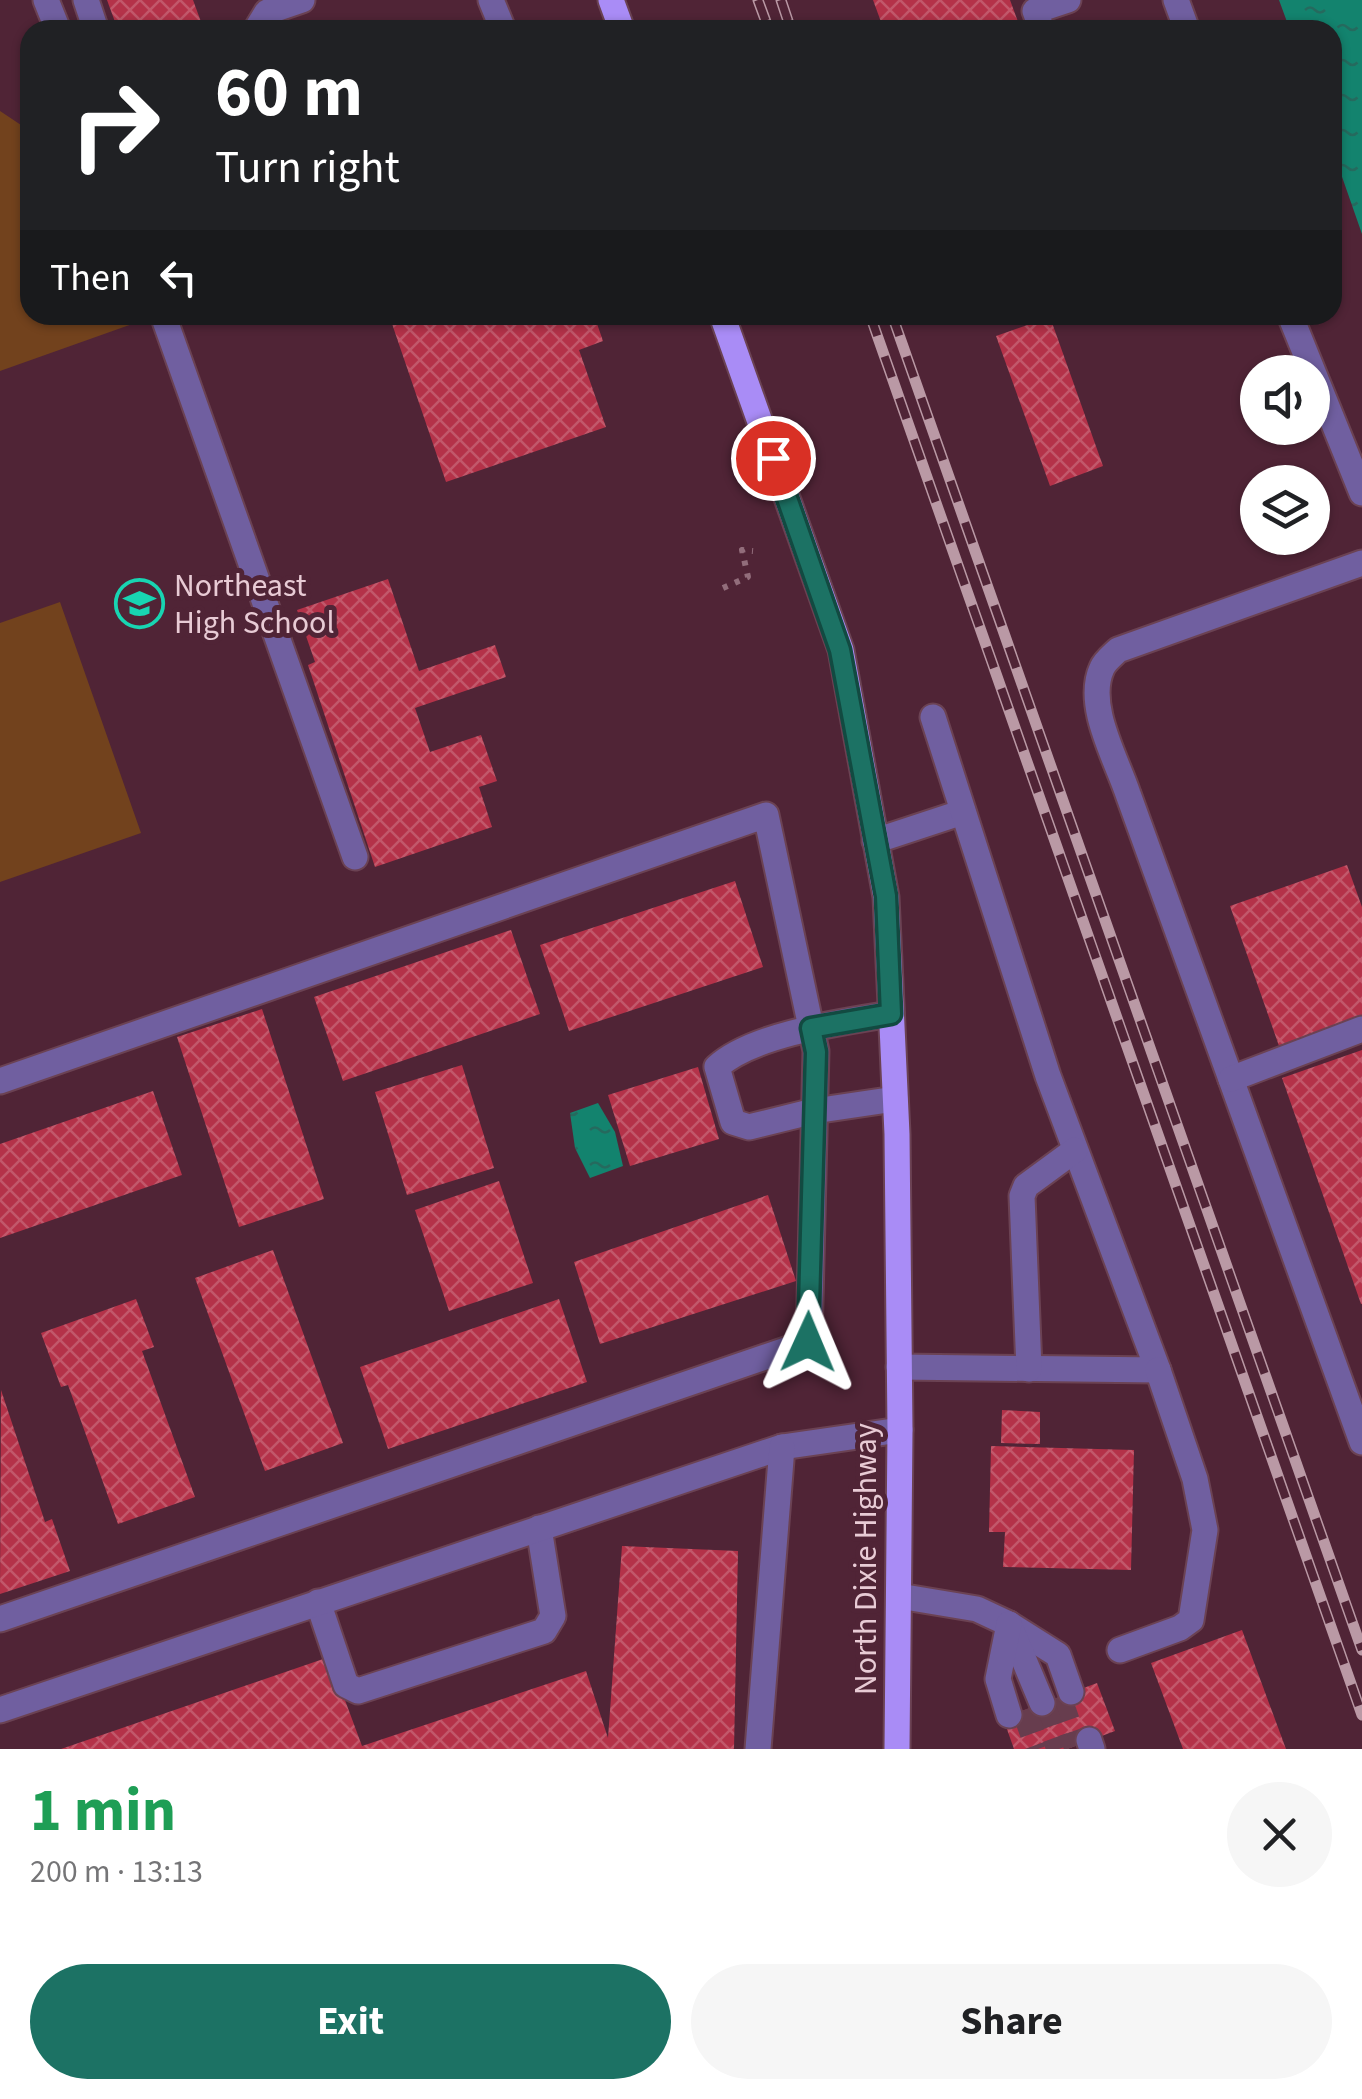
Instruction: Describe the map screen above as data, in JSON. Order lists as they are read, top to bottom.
{
  "streets": {
    "main road": ["North Dixie Highway"]
  },
  "places": {
    "school or university": ["Northeast High School"]
  },
  "page": {
    "turn": ["60 m", "Turn right"],
    "then": "Then",
    "heading": ["1 min", "200 m · 13:13"],
    "buttons": ["Exit", "Share"]
  }
}
